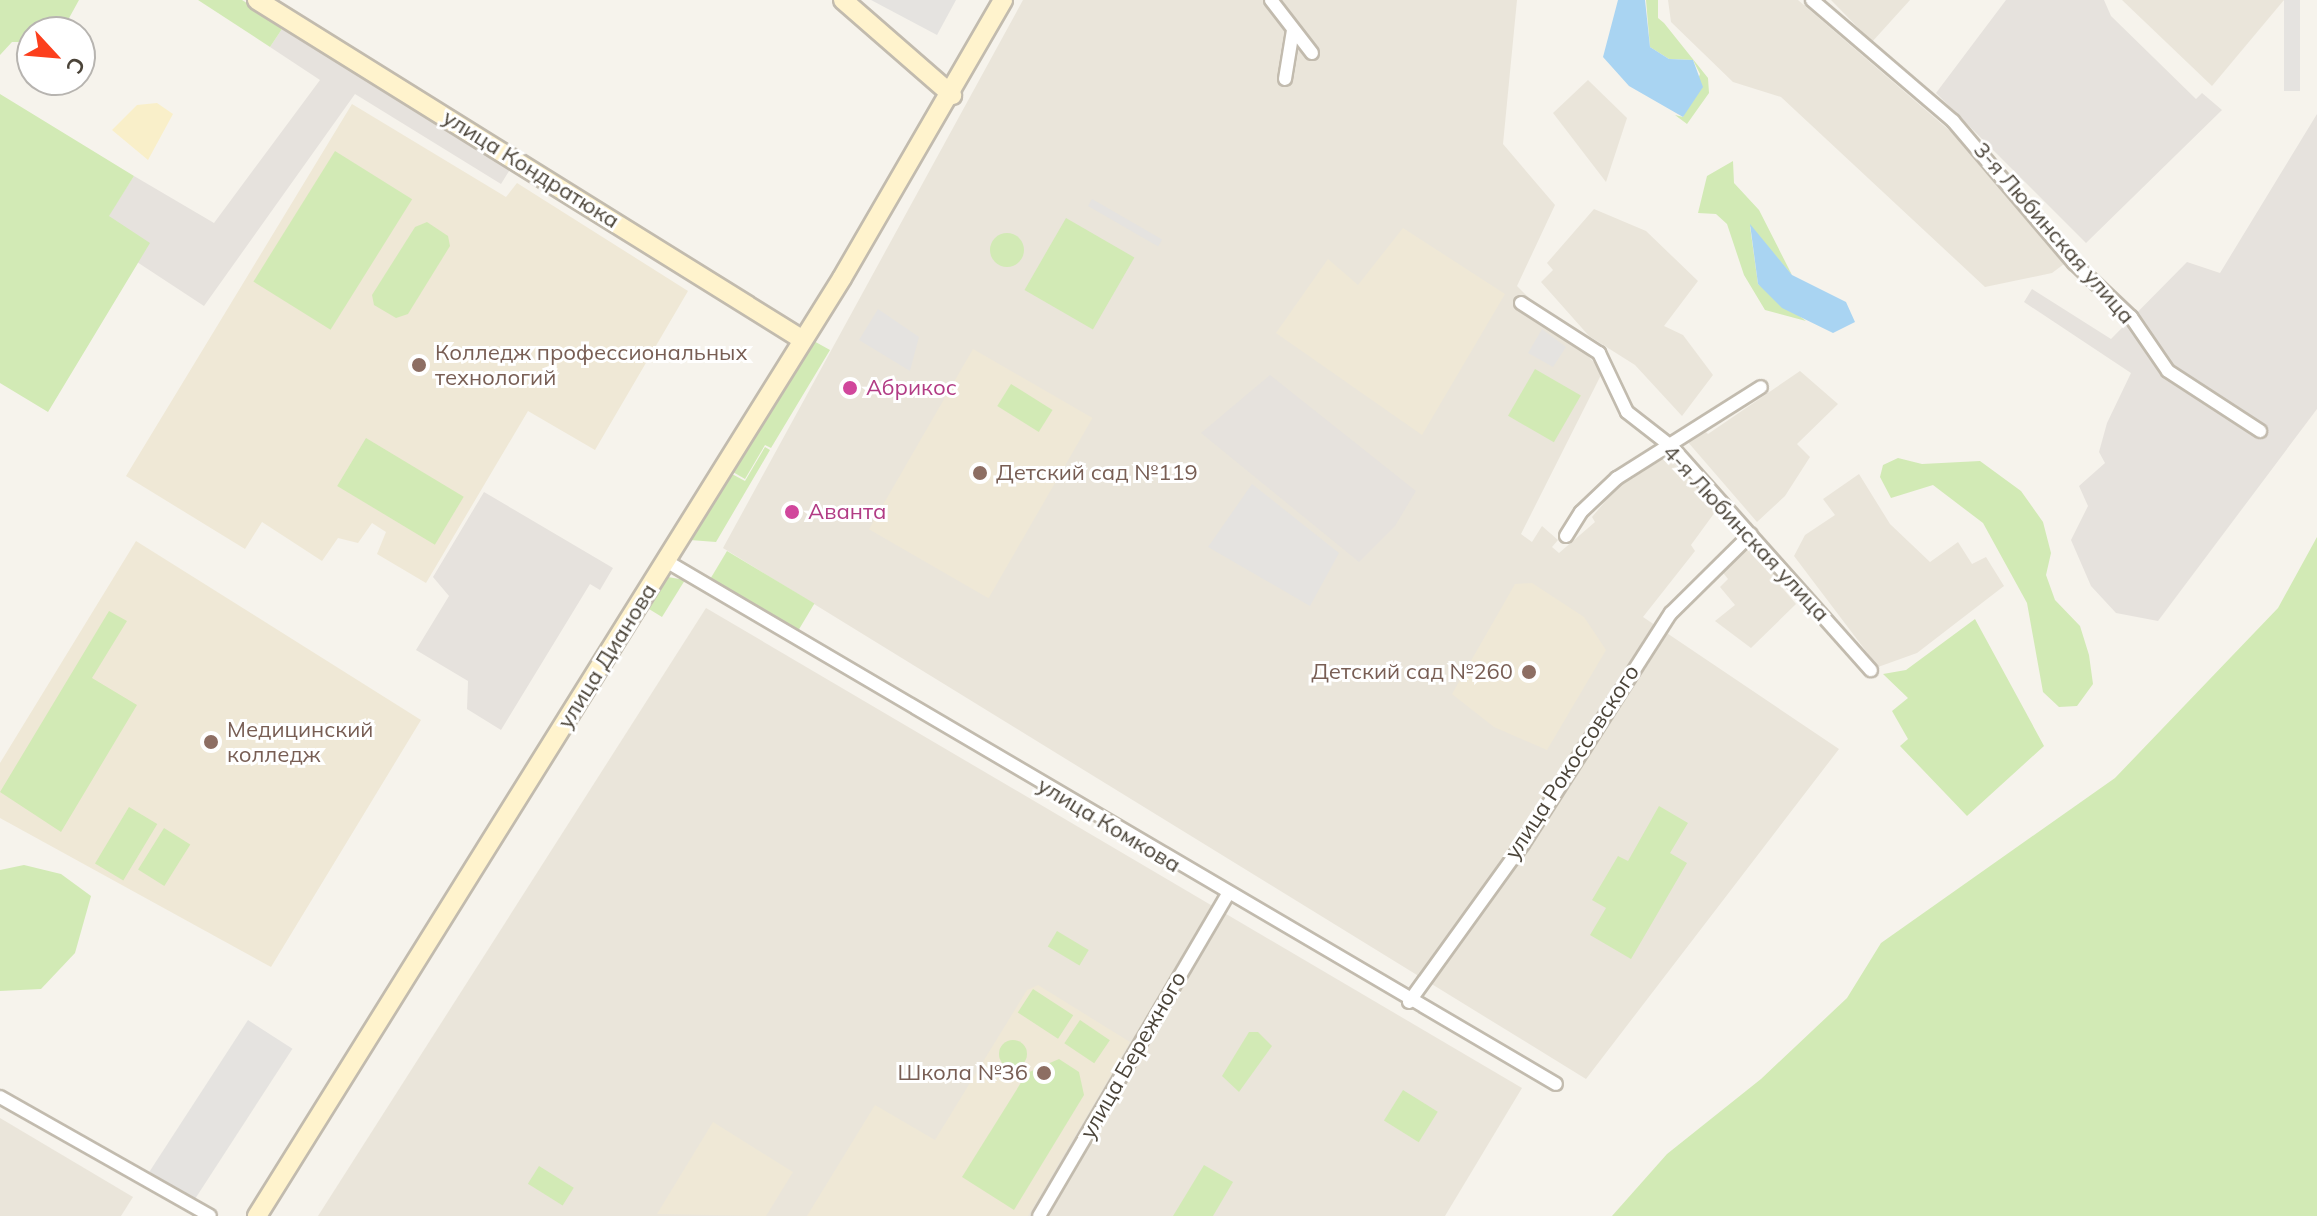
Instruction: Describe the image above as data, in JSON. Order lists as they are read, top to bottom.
{
  "streets": {
    "main road": ["улица Кондратюка", "улица Дианова"],
    "street": [
      "3-я Любинская улица",
      "4-я Любинская улица",
      "улица Рокоссовского",
      "улица Комкова",
      "улица Бережного"
    ]
  },
  "crossings": [
    ["улица Кондратюка", "улица Дианова"],
    ["4-я Любинская улица", "улица Рокоссовского"],
    ["улица Дианова", "улица Комкова"],
    ["улица Рокоссовского", "улица Комкова"],
    ["улица Комкова", "улица Бережного"]
  ],
  "places": [
    "Колледж профессиональных технологий",
    "Абрикос",
    "Детский сад №119",
    "Аванта",
    "Детский сад №260",
    "Медицинский колледж",
    "Школа №36"
  ],
  "north": "bottom right"
}
